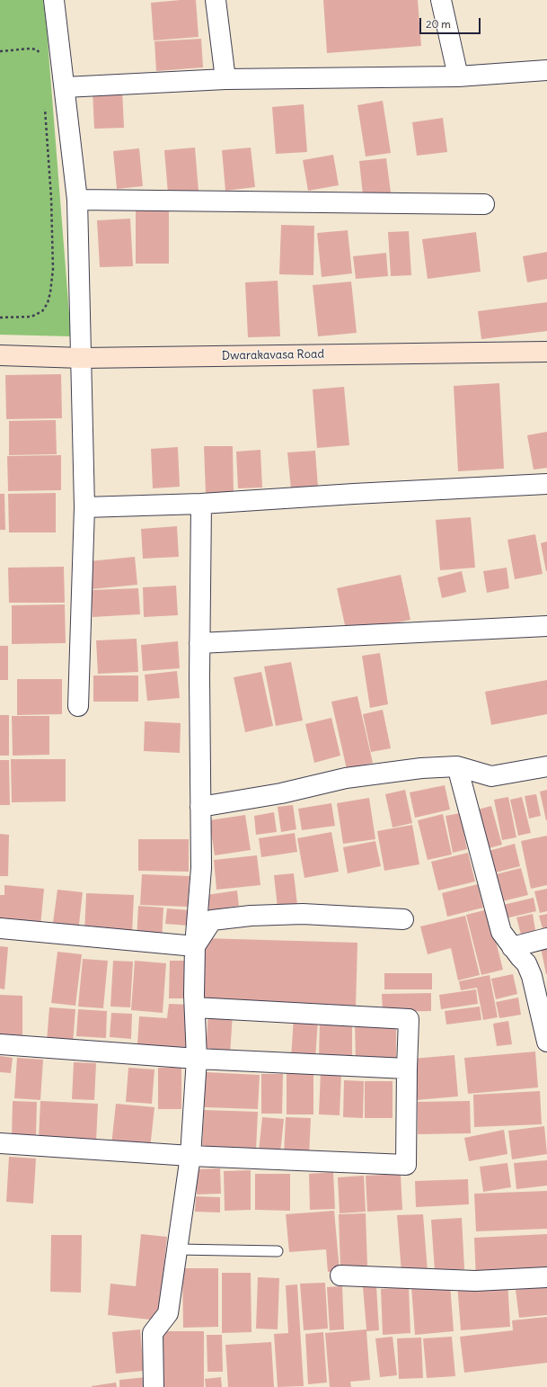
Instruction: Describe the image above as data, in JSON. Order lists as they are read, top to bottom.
{
  "streets": {
    "street": ["Dwarakavasa Road"]
  },
  "scale_bar": "20 m"
}
